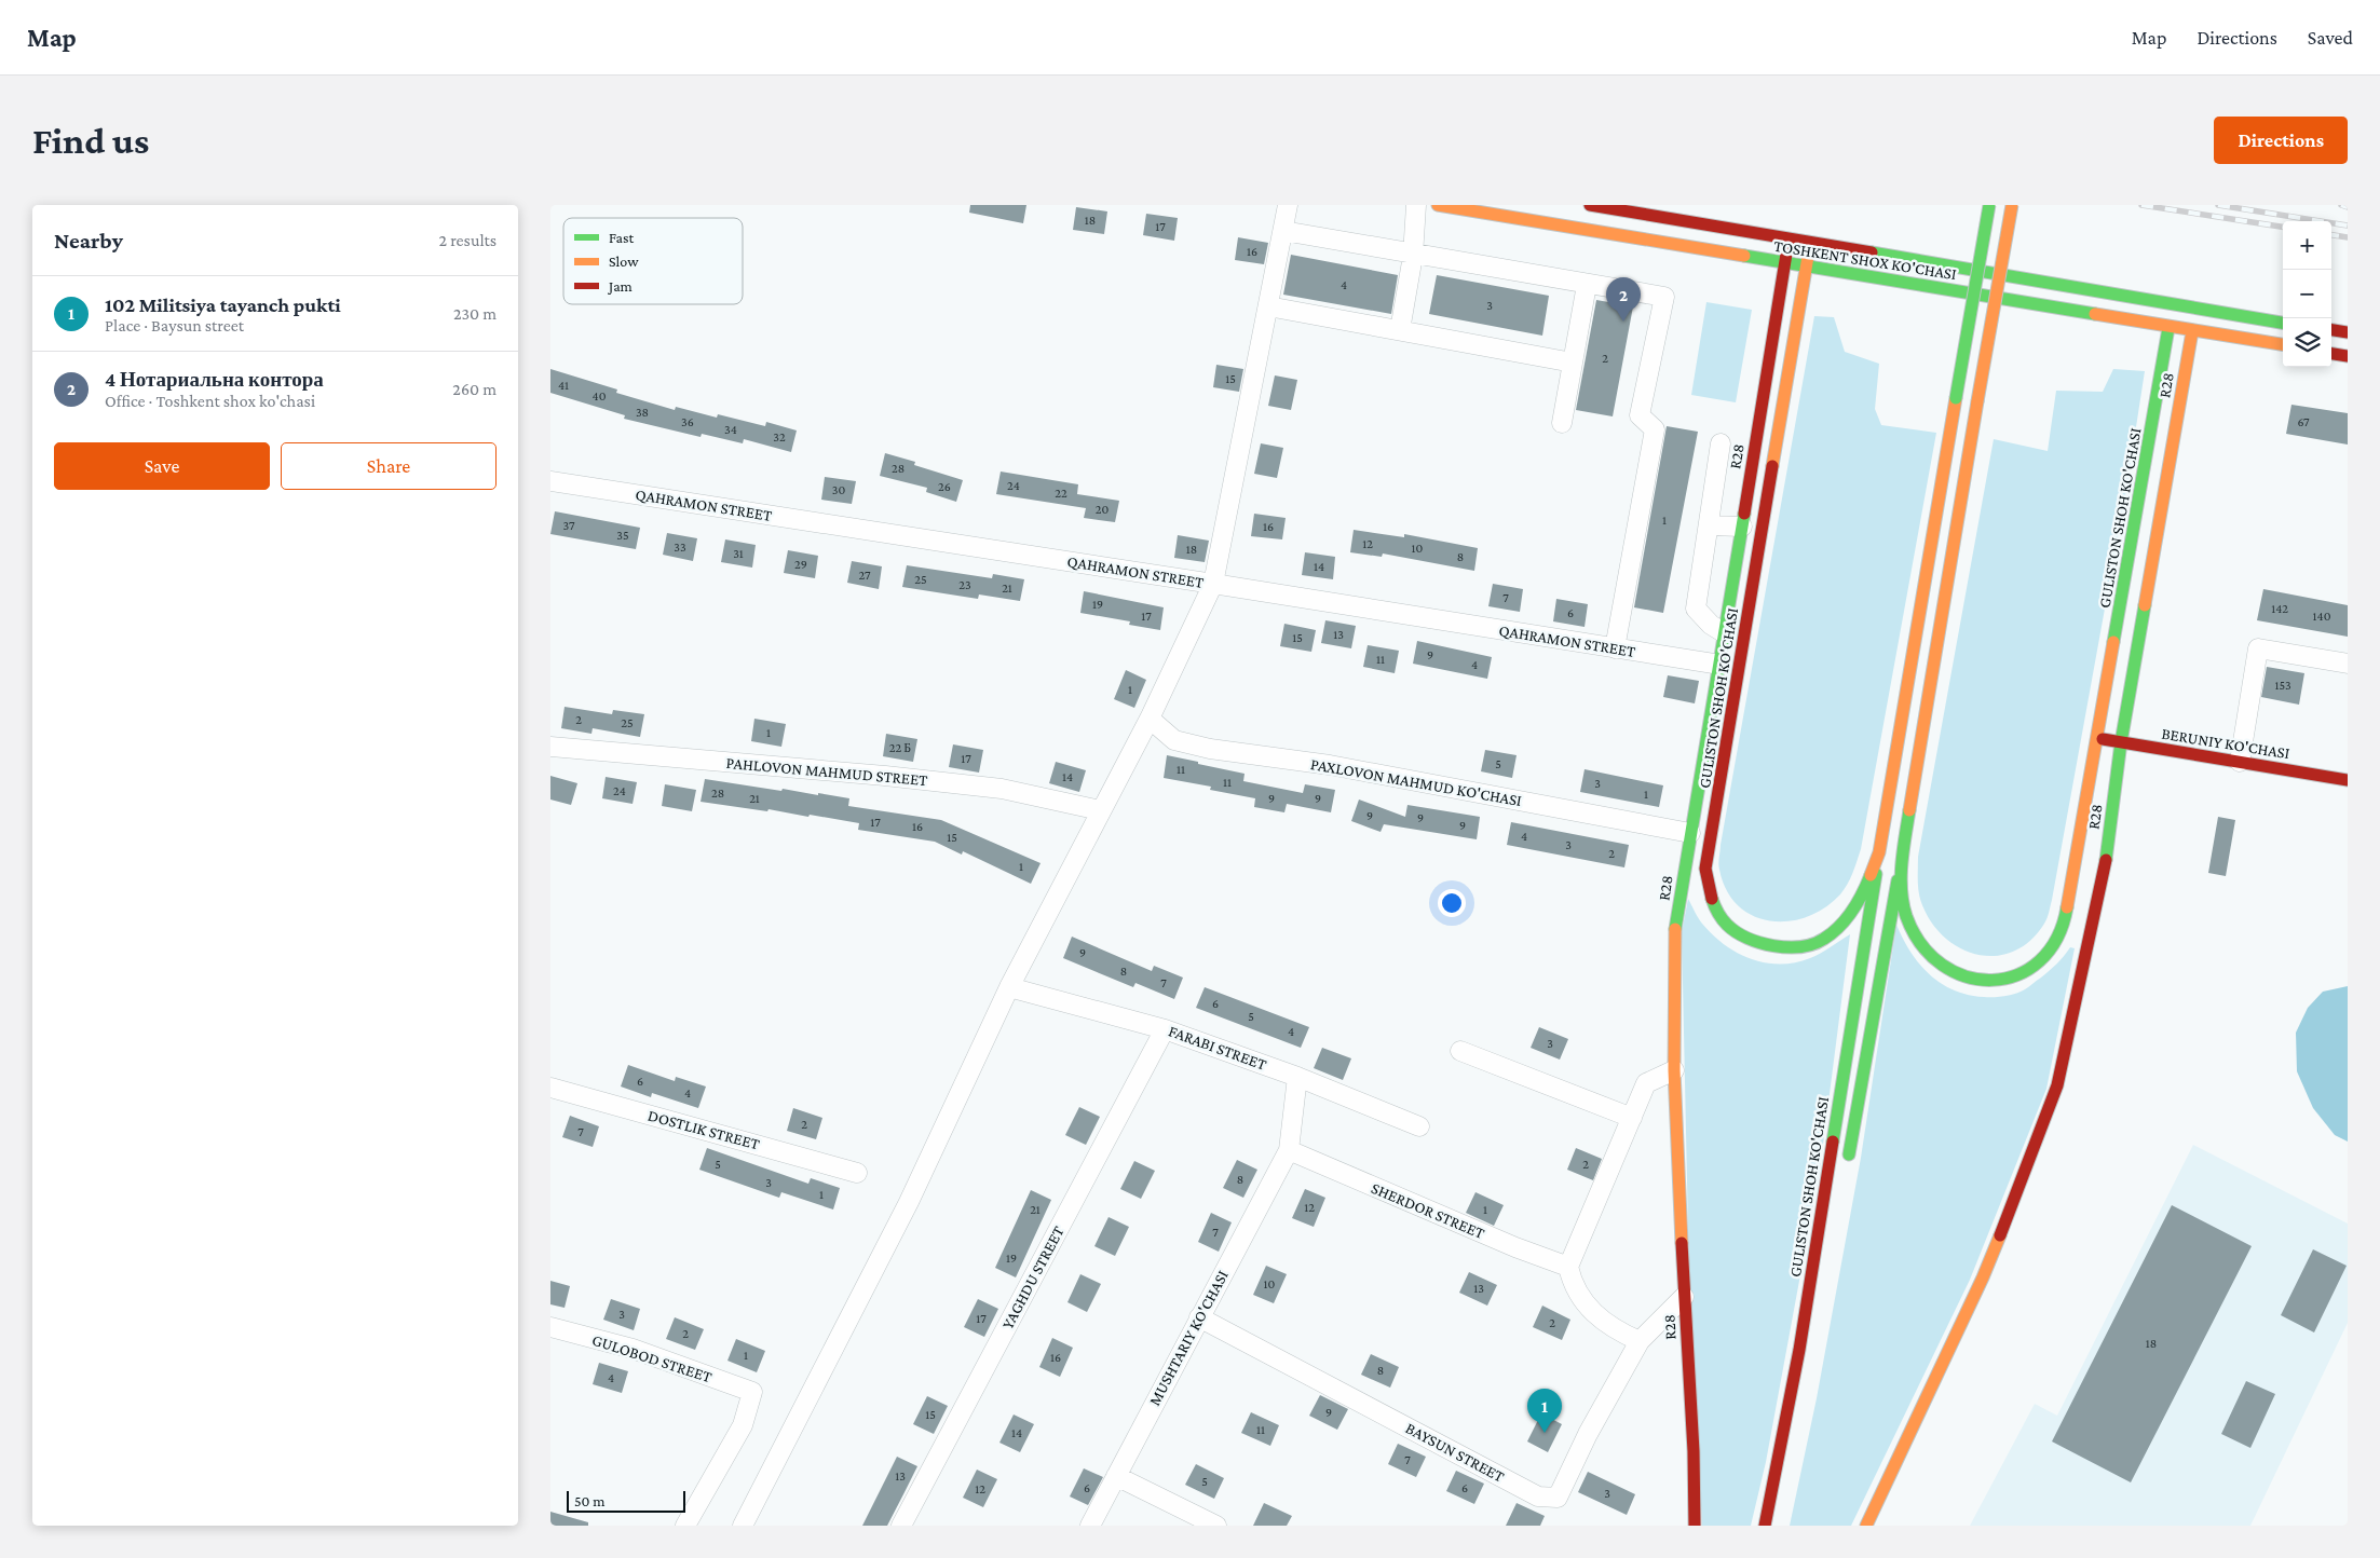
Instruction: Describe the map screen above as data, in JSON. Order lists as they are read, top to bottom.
{
  "streets": {
    "main road": [
      "TOSHKENT SHOX KO'CHASI",
      "R28",
      "GULISTON SHOH KO'CHASI",
      "BERUNIY KO'CHASI"
    ],
    "street": [
      "QAHRAMON STREET",
      "PAHLOVON MAHMUD STREET",
      "PAXLOVON MAHMUD KO'CHASI",
      "FARABI STREET",
      "DOSTLIK STREET",
      "SHERDOR STREET",
      "YAGHDU STREET",
      "MUSHTARIY KO'CHASI",
      "GULOBOD STREET",
      "BAYSUN STREET"
    ]
  },
  "crossings": [
    ["TOSHKENT SHOX KO'CHASI", "R28"],
    ["TOSHKENT SHOX KO'CHASI", "GULISTON SHOH KO'CHASI"],
    ["R28", "QAHRAMON STREET"],
    ["R28", "BERUNIY KO'CHASI"],
    ["R28", "PAXLOVON MAHMUD KO'CHASI"],
    ["GULISTON SHOH KO'CHASI", "BERUNIY KO'CHASI"],
    ["FARABI STREET", "YAGHDU STREET"],
    ["SHERDOR STREET", "MUSHTARIY KO'CHASI"],
    ["MUSHTARIY KO'CHASI", "BAYSUN STREET"]
  ],
  "house_numbers": [
    "18",
    "17",
    "16",
    "4",
    "3",
    "2",
    "15",
    "41",
    "40",
    "38",
    "36",
    "67",
    "34",
    "32",
    "28",
    "24",
    "26",
    "30",
    "22",
    "20",
    "1",
    "37",
    "16",
    "35",
    "12",
    "33",
    "10",
    "18",
    "31",
    "8",
    "29",
    "14",
    "27",
    "25",
    "23",
    "21",
    "7",
    "19",
    "142",
    "6",
    "17",
    "140",
    "13",
    "15",
    "9",
    "11",
    "4",
    "153",
    "1",
    "2",
    "25",
    "1",
    "22 Б",
    "17",
    "5",
    "11",
    "14",
    "11",
    "3",
    "24",
    "28",
    "1",
    "21",
    "9",
    "9",
    "9",
    "9",
    "17",
    "9",
    "16",
    "4",
    "15",
    "3",
    "2",
    "1",
    "9",
    "8",
    "7",
    "6",
    "5",
    "4",
    "3",
    "6",
    "4",
    "2",
    "7",
    "5",
    "2",
    "8",
    "3",
    "1",
    "12",
    "21",
    "1",
    "7",
    "19",
    "10",
    "13",
    "3",
    "17",
    "2",
    "2",
    "18",
    "1",
    "16",
    "8",
    "4",
    "9",
    "15",
    "11",
    "14",
    "7",
    "13",
    "5",
    "6",
    "6",
    "12",
    "3"
  ],
  "legend": ["Fast", "Slow", "Jam"],
  "scale_bar": "50 m",
  "page": {
    "header": "Map",
    "nav": ["Map", "Directions", "Saved"],
    "buttons": [
      "Directions",
      ["Save", "Share"]
    ],
    "title": "Find us",
    "heading": ["Nearby", "2 results"],
    "map_buttons": ["+", "−"],
    "list": [
      {
        "mark": "1",
        "name": "102 Militsiya tayanch pukti",
        "note": "Place · Baysun street",
        "value": "230 m"
      },
      {
        "mark": "2",
        "name": "4 Нотариальна контора",
        "note": "Office · Toshkent shox ko'chasi",
        "value": "260 m"
      }
    ],
    "pins": ["2", "1"],
    "scale": "50 m"
  }
}
